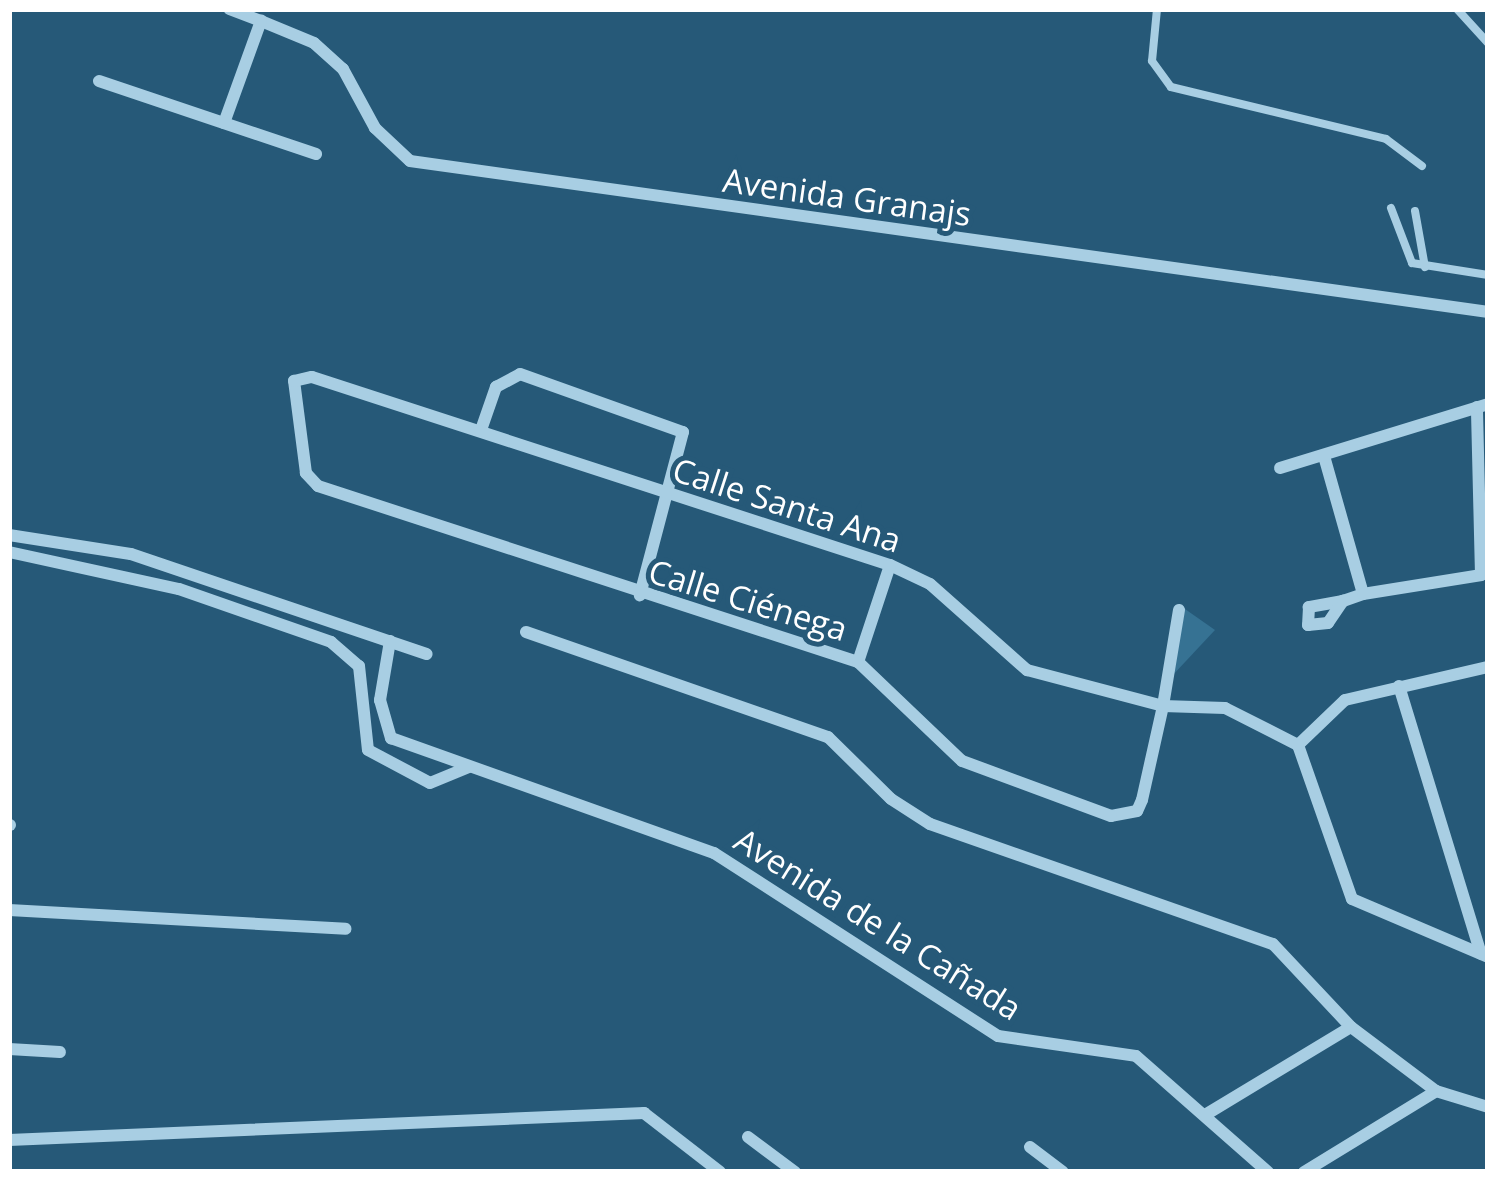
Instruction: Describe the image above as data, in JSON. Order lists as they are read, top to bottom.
{
  "streets": {
    "street": [
      "Avenida Granajs",
      "Calle Santa Ana",
      "Calle Ciénega",
      "Avenida de la Cañada"
    ]
  },
  "crossings": [
    ["Calle Santa Ana", "Calle Ciénega"]
  ]
}
